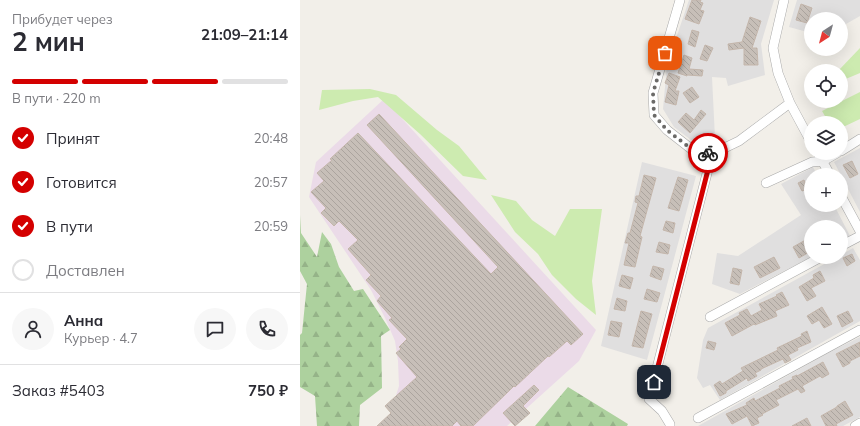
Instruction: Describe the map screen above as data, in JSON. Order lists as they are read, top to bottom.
{
  "north": "bottom left",
  "page": {
    "heading": ["2 мин", "Прибудет через", "21:09–21:14"],
    "panel": [
      "Анна",
      "Курьер · 4.7",
      "Заказ #5403",
      "750 ₽"
    ],
    "map_buttons": ["+", "−"],
    "bar": "В пути · 220 m",
    "list": [
      ["Принят", "20:48"],
      ["Готовится", "20:57"],
      ["В пути", "20:59"],
      "Доставлен"
    ]
  }
}
